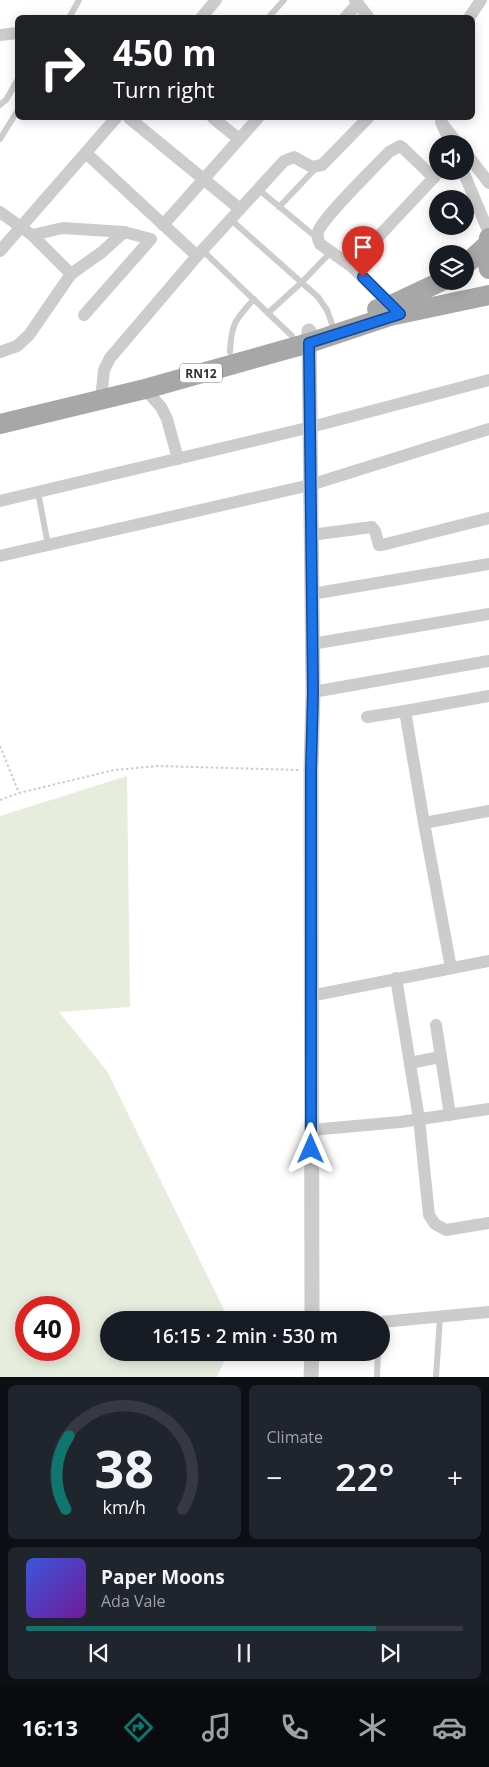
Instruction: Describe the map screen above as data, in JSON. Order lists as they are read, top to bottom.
{
  "streets": {
    "main road": ["RN12"]
  },
  "page": {
    "turn": ["450 m", "Turn right"],
    "limit": "40",
    "trip": "16:15 · 2 min · 530 m",
    "tile": "Climate",
    "heat": ["−", "22°", "+"],
    "song": ["Paper Moons", "Ada Vale"],
    "tabs": "16:13",
    "gauge": ["38", "km/h"]
  }
}
